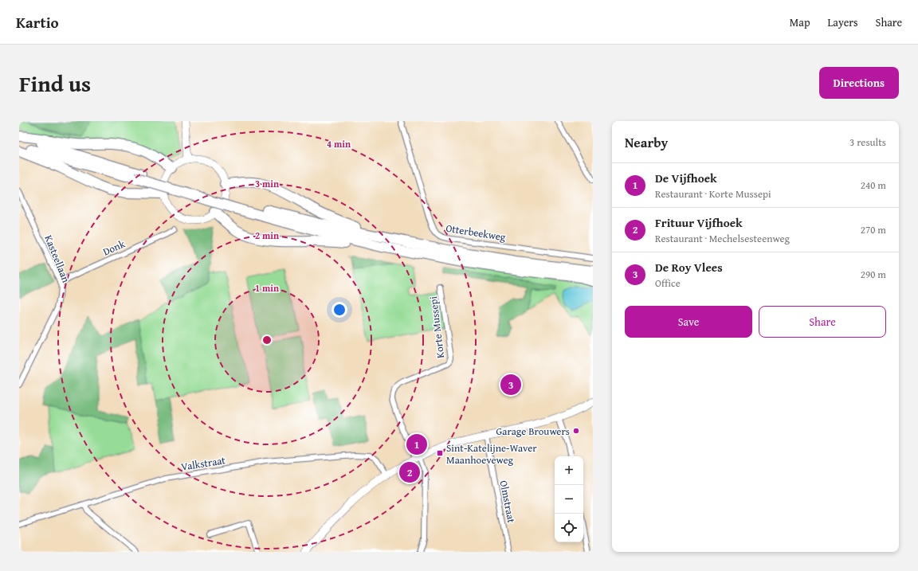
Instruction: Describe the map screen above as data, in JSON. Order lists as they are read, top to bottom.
{
  "streets": {
    "street": [
      "Otterbeekweg",
      "Donk",
      "Kasteellaan",
      "Korte Mussepi",
      "Valkstraat",
      "Olmstraat"
    ]
  },
  "crossings": [
    ["Donk", "Kasteellaan"]
  ],
  "places": {
    "other": ["Garage Brouwers"],
    "transit": ["Sint-Katelijne-Waver Maanhoeveweg"]
  },
  "page": {
    "header": "Kartio",
    "nav": ["Map", "Layers", "Share"],
    "title": "Find us",
    "buttons": [
      "Directions",
      ["Save", "Share"]
    ],
    "heading": ["Nearby", "3 results"],
    "list": [
      {
        "mark": "1",
        "name": "De Vijfhoek",
        "note": "Restaurant · Korte Mussepi",
        "value": "240 m"
      },
      {
        "mark": "2",
        "name": "Frituur Vijfhoek",
        "note": "Restaurant · Mechelsesteenweg",
        "value": "270 m"
      },
      {
        "mark": "3",
        "name": "De Roy Vlees",
        "note": "Office",
        "value": "290 m"
      }
    ],
    "pins": ["3", "1", "2"],
    "map_buttons": ["+", "−"]
  },
  "rings": [
    "4 min",
    "3 min",
    "2 min",
    "1 min"
  ]
}
